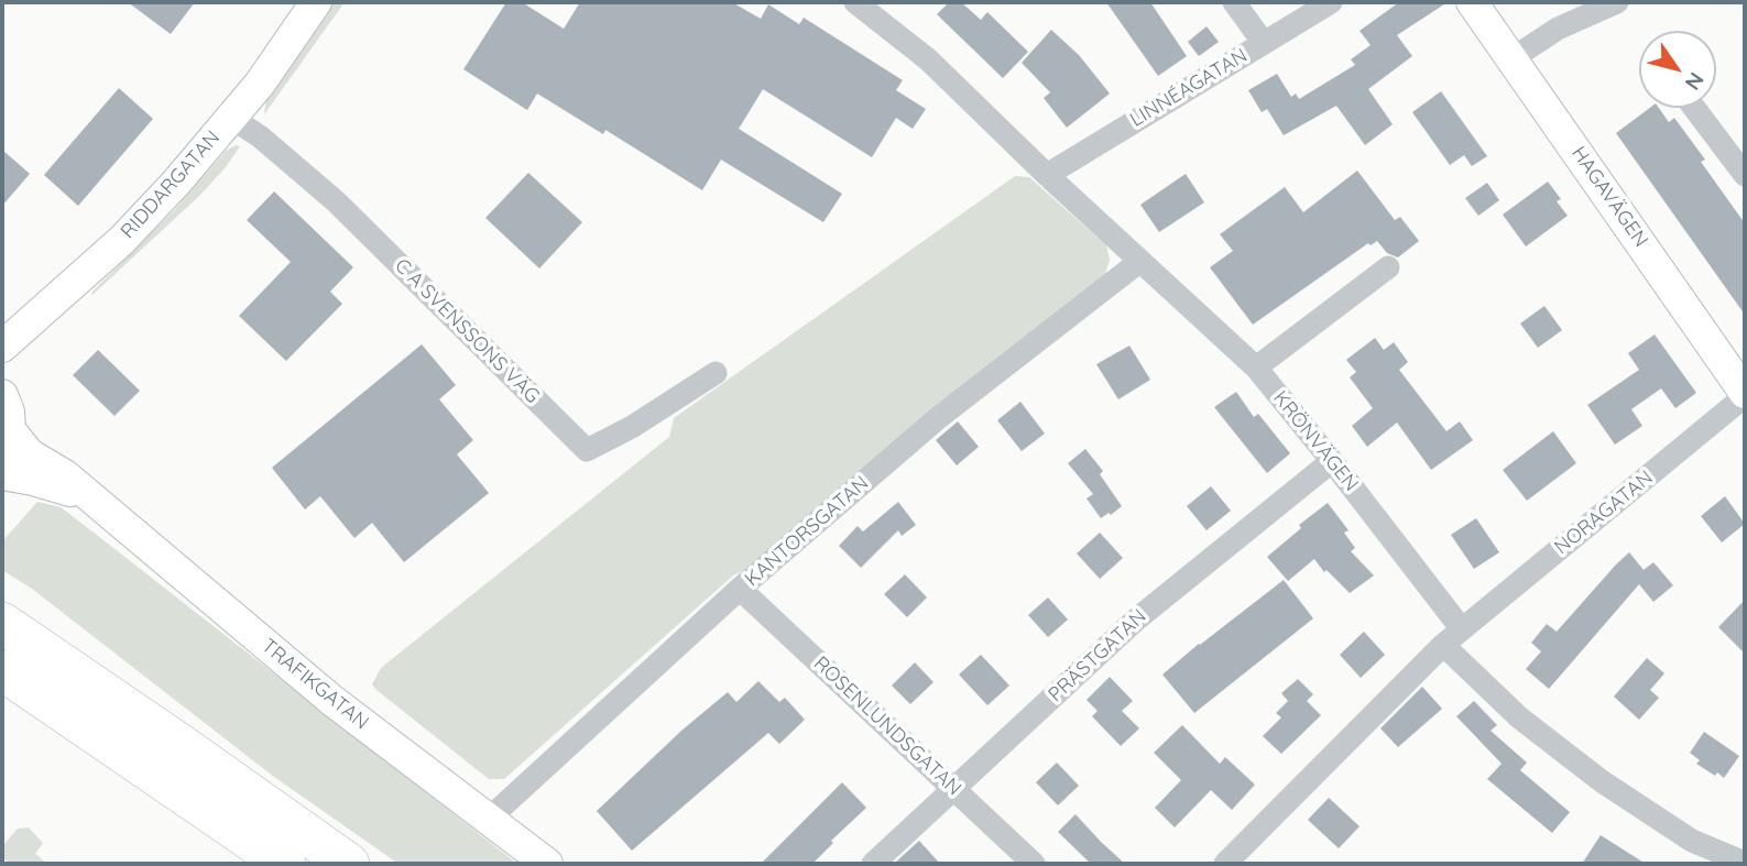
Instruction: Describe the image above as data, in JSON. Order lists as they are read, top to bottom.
{
  "streets": {
    "street": [
      "LINNÉAGATAN",
      "RIDDARGATAN",
      "HAGAVÄGEN",
      "C A SVENSSONS VÄG",
      "KRÖNVÄGEN",
      "NORAGATAN",
      "KANTORSGATAN",
      "PRÄSTGATAN",
      "TRAFIKGATAN",
      "ROSENLUNDSGATAN"
    ]
  },
  "crossings": [
    ["LINNÉAGATAN", "KRÖNVÄGEN"],
    ["RIDDARGATAN", "C A SVENSSONS VÄG"],
    ["HAGAVÄGEN", "NORAGATAN"],
    ["KRÖNVÄGEN", "NORAGATAN"],
    ["KRÖNVÄGEN", "KANTORSGATAN"],
    ["KRÖNVÄGEN", "PRÄSTGATAN"],
    ["KANTORSGATAN", "TRAFIKGATAN"],
    ["KANTORSGATAN", "ROSENLUNDSGATAN"],
    ["PRÄSTGATAN", "ROSENLUNDSGATAN"]
  ],
  "north": "bottom right"
}
